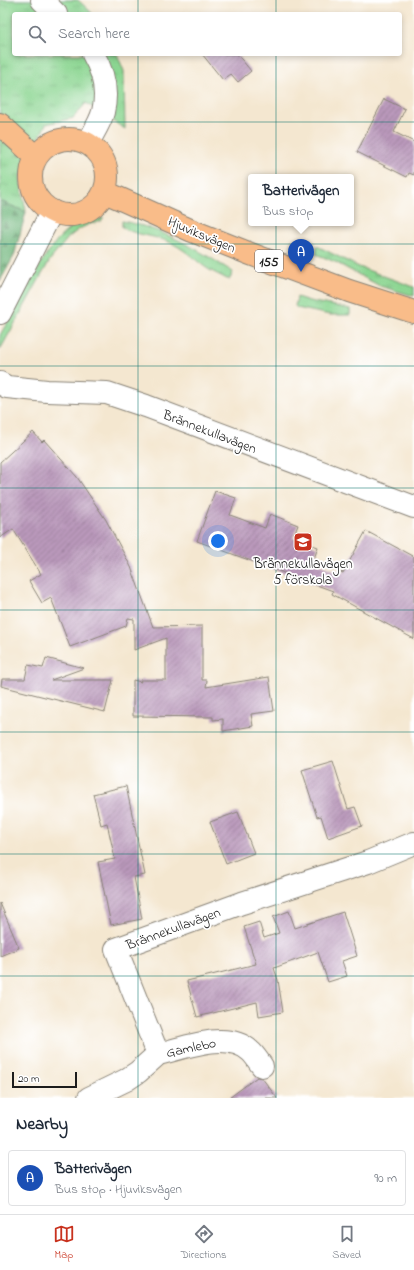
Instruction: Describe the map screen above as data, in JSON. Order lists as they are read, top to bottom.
{
  "streets": {
    "main road": ["Hjuviksvägen", "155"],
    "street": ["Brännekullavägen", "Gamlebo"]
  },
  "crossings": [
    ["Brännekullavägen", "Gamlebo"]
  ],
  "places": {
    "school or university": ["Brännekullavägen 5 förskola"]
  },
  "scale_bar": "20 m",
  "page": {
    "search": "Search here",
    "popup": ["Batterivägen", "Bus stop"],
    "pins": "A",
    "scale": "20 m",
    "heading": "Nearby",
    "list": [
      {
        "mark": "A",
        "name": "Batterivägen",
        "note": "Bus stop · Hjuviksvägen",
        "value": "90 m"
      }
    ],
    "nav": ["Map", "Directions", "Saved"]
  }
}
